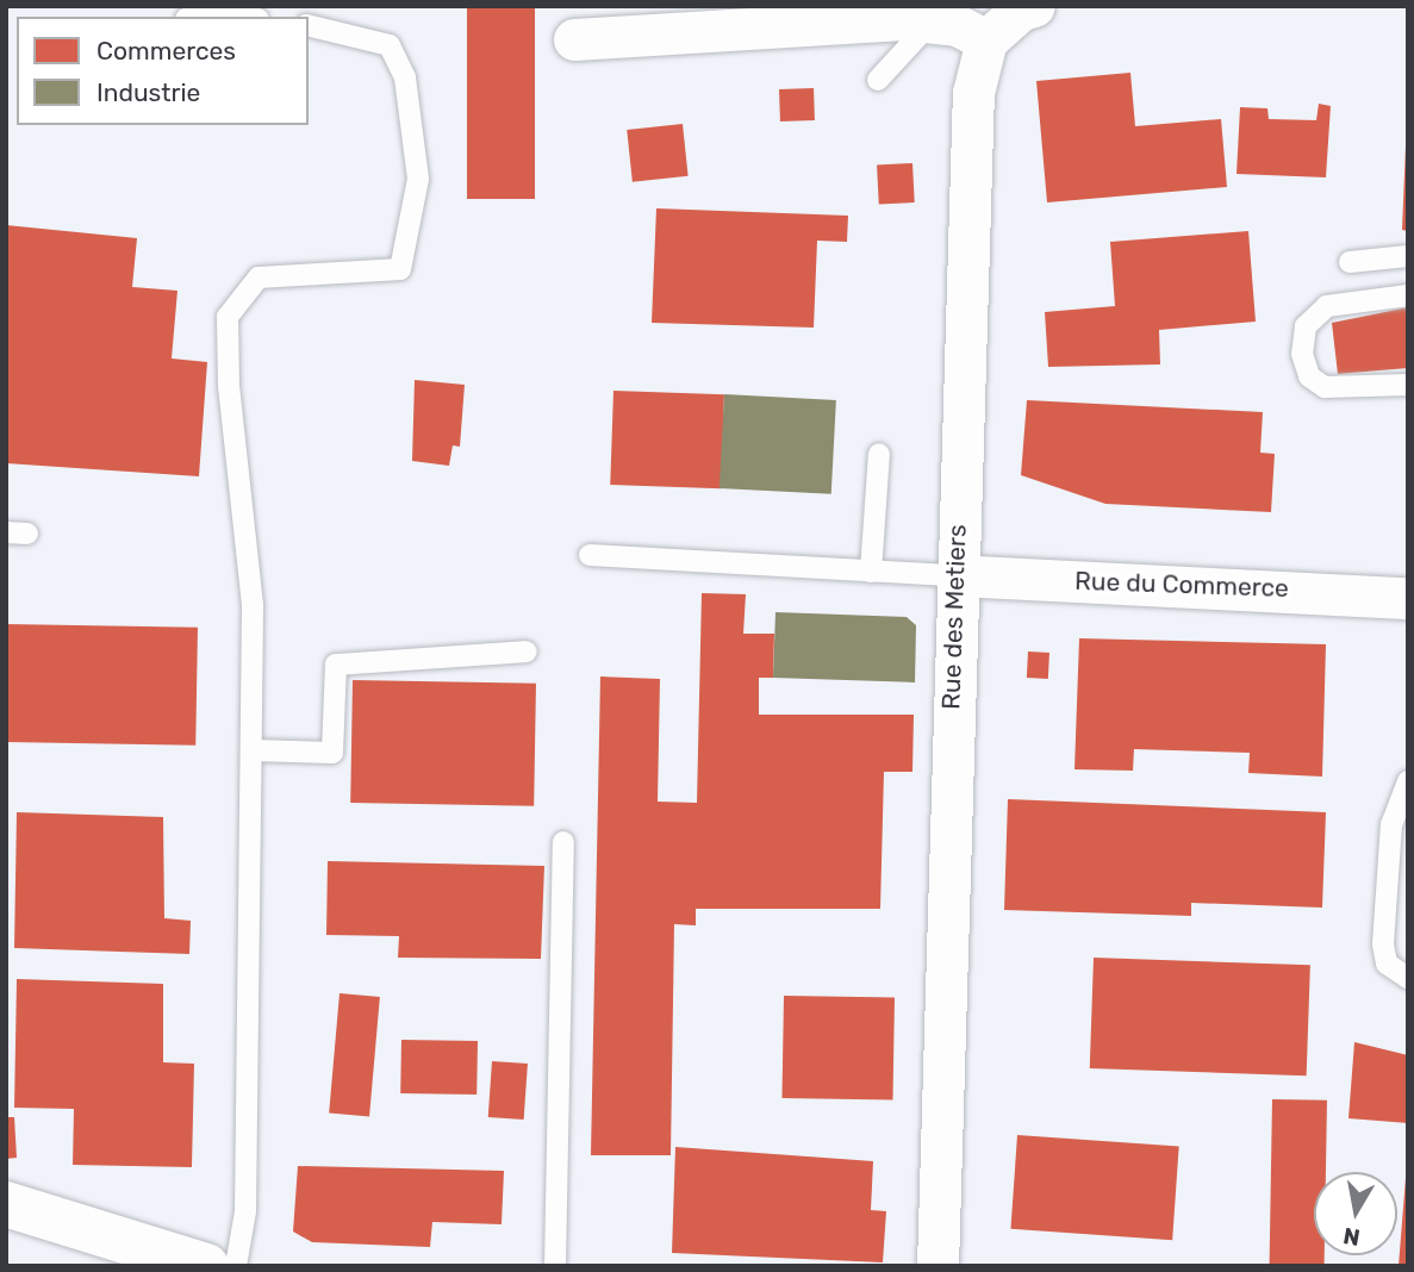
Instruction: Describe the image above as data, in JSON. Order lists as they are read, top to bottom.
{
  "streets": {
    "street": ["Rue du Commerce", "Rue des Metiers"]
  },
  "crossings": [
    ["Rue du Commerce", "Rue des Metiers"]
  ],
  "legend": ["Commerces", "Industrie"],
  "north": "bottom"
}
